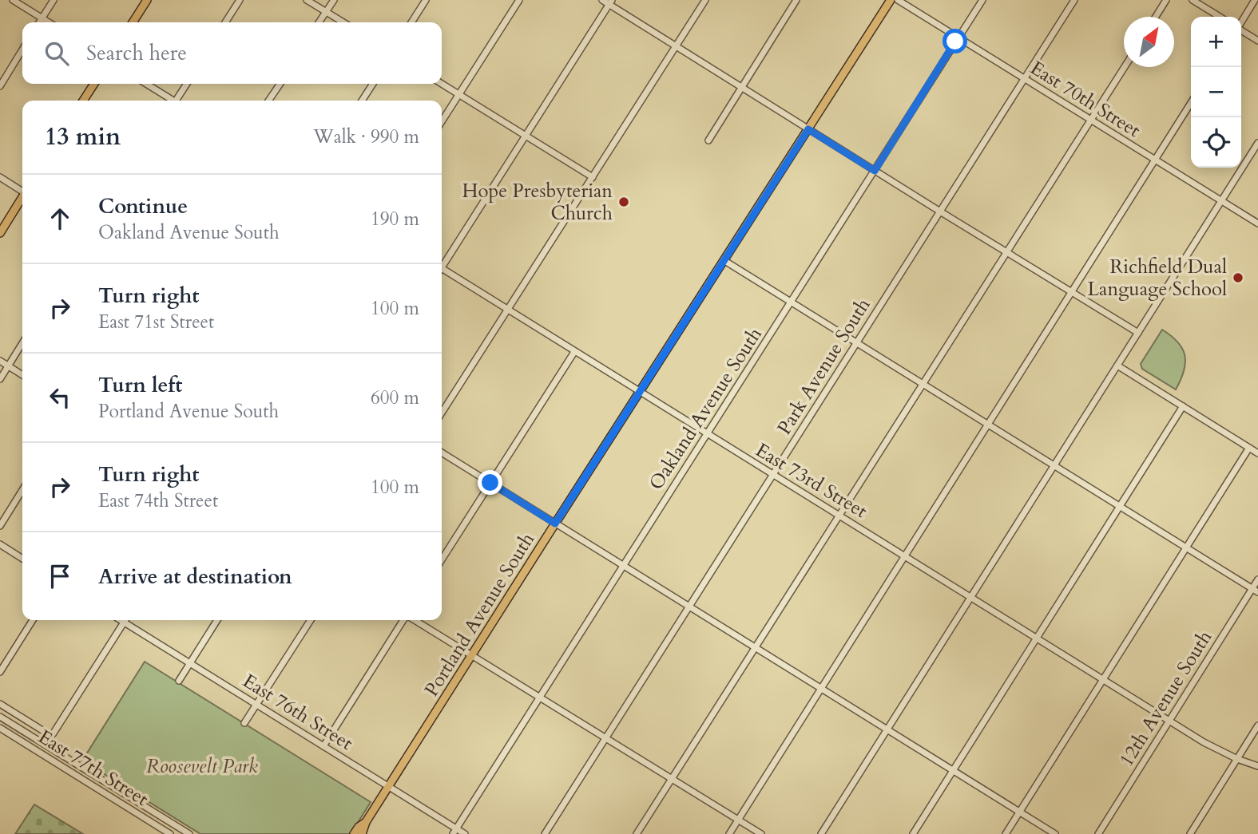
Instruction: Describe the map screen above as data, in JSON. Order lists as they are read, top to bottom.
{
  "streets": {
    "main road": ["Portland Avenue South"],
    "street": [
      "East 70th Street",
      "Park Avenue South",
      "Oakland Avenue South",
      "East 73rd Street",
      "12th Avenue South",
      "East 76th Street",
      "East 77th Street"
    ]
  },
  "crossings": [
    ["East 70th Street", "Park Avenue South"],
    ["East 70th Street", "Oakland Avenue South"],
    ["Park Avenue South", "East 73rd Street"],
    ["Oakland Avenue South", "East 73rd Street"],
    ["Oakland Avenue South", "East 76th Street"],
    ["East 73rd Street", "Portland Avenue South"],
    ["East 73rd Street", "12th Avenue South"],
    ["Portland Avenue South", "East 76th Street"]
  ],
  "parks": ["Roosevelt Park"],
  "places": ["Hope Presbyterian Church", "Richfield Dual Language School"],
  "north": "top right",
  "page": {
    "map_buttons": ["+", "−"],
    "search": "Search here",
    "heading": ["13 min", "Walk · 990 m"],
    "list": [
      ["Continue", "Oakland Avenue South", "190 m"],
      ["Turn right", "East 71st Street", "100 m"],
      ["Turn left", "Portland Avenue South", "600 m"],
      ["Turn right", "East 74th Street", "100 m"],
      "Arrive at destination"
    ]
  }
}
